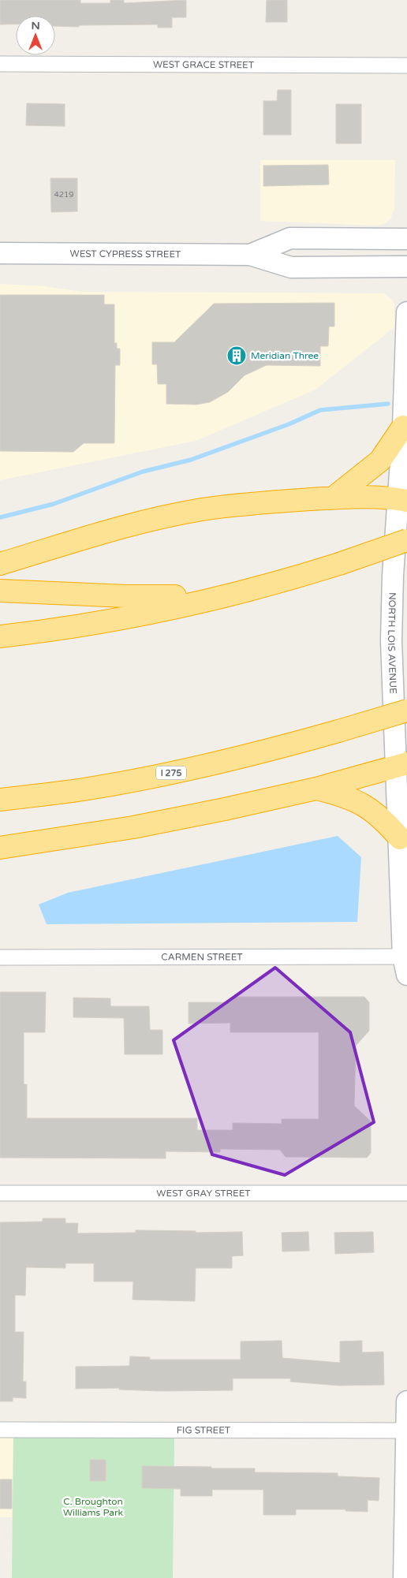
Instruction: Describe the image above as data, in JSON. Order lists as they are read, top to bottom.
{
  "streets": {
    "highway": ["I 275"],
    "street": [
      "WEST GRACE STREET",
      "WEST CYPRESS STREET",
      "NORTH LOIS AVENUE",
      "CARMEN STREET",
      "WEST GRAY STREET",
      "FIG STREET"
    ]
  },
  "crossings": [
    ["NORTH LOIS AVENUE", "CARMEN STREET"]
  ],
  "parks": ["C. Broughton Williams Park"],
  "places": {
    "building": ["Meridian Three"]
  },
  "house_numbers": ["4219"],
  "north": "top"
}
